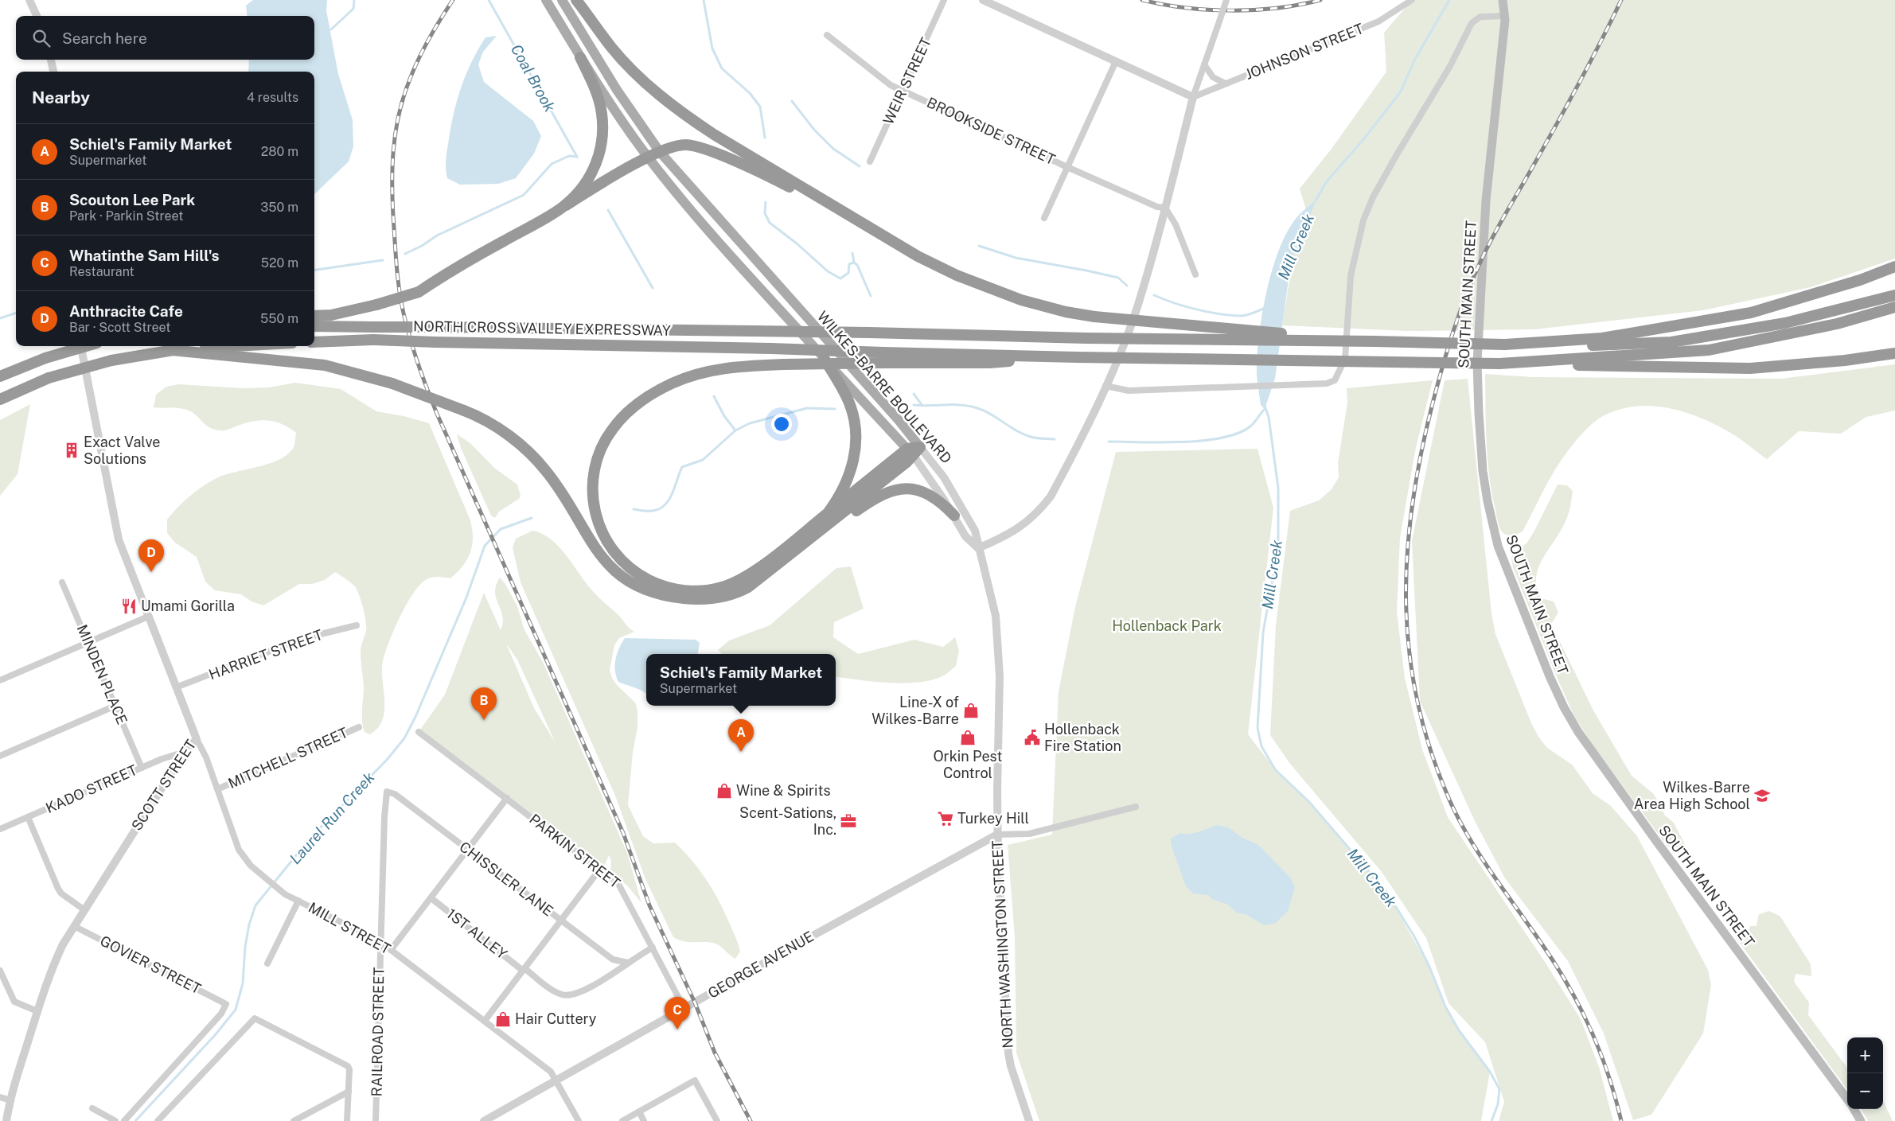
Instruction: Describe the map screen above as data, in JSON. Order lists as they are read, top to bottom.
{
  "streets": {
    "highway": ["NORTH CROSS VALLEY EXPRESSWAY"],
    "main road": ["SOUTH MAIN STREET", "WILKES-BARRE BOULEVARD"],
    "street": [
      "JOHNSON STREET",
      "WEIR STREET",
      "BROOKSIDE STREET",
      "HARRIET STREET",
      "MINDEN PLACE",
      "MITCHELL STREET",
      "SCOTT STREET",
      "KADO STREET",
      "PARKIN STREET",
      "CHISSLER LANE",
      "MILL STREET",
      "1ST ALLEY",
      "NORTH WASHINGTON STREET",
      "GOVIER STREET",
      "GEORGE AVENUE",
      "RAILROAD STREET"
    ]
  },
  "crossings": [
    ["WEIR STREET", "BROOKSIDE STREET"],
    ["WILKES-BARRE BOULEVARD", "NORTH WASHINGTON STREET"],
    ["HARRIET STREET", "SCOTT STREET"],
    ["MINDEN PLACE", "KADO STREET"],
    ["MITCHELL STREET", "MILL STREET"],
    ["SCOTT STREET", "KADO STREET"],
    ["SCOTT STREET", "MILL STREET"],
    ["SCOTT STREET", "GOVIER STREET"],
    ["PARKIN STREET", "1ST ALLEY"],
    ["PARKIN STREET", "GEORGE AVENUE"],
    ["CHISSLER LANE", "1ST ALLEY"],
    ["CHISSLER LANE", "RAILROAD STREET"],
    ["MILL STREET", "GEORGE AVENUE"],
    ["MILL STREET", "RAILROAD STREET"],
    ["NORTH WASHINGTON STREET", "GEORGE AVENUE"]
  ],
  "water": ["Coal Brook", "Mill Creek", "Laurel Run Creek"],
  "parks": ["Hollenback Park"],
  "places": {
    "building": ["Exact Valve Solutions"],
    "restaurant": ["Umami Gorilla"],
    "shop": [
      "Line-X of Wilkes-Barre",
      "Orkin Pest Control",
      "Wine & Spirits",
      "Hair Cuttery"
    ],
    "public building": ["Hollenback Fire Station"],
    "school or university": ["Wilkes-Barre Area High School"],
    "supermarket": ["Turkey Hill"],
    "office": ["Scent-Sations, Inc."]
  },
  "page": {
    "search": "Search here",
    "heading": ["Nearby", "4 results"],
    "list": [
      {
        "mark": "A",
        "name": "Schiel's Family Market",
        "note": "Supermarket",
        "value": "280 m"
      },
      {
        "mark": "B",
        "name": "Scouton Lee Park",
        "note": "Park · Parkin Street",
        "value": "350 m"
      },
      {
        "mark": "C",
        "name": "Whatinthe Sam Hill's",
        "note": "Restaurant",
        "value": "520 m"
      },
      {
        "mark": "D",
        "name": "Anthracite Cafe",
        "note": "Bar · Scott Street",
        "value": "550 m"
      }
    ],
    "pins": [
      "D",
      "B",
      "A",
      "C"
    ],
    "popup": ["Schiel's Family Market", "Supermarket"],
    "map_buttons": ["+", "−"]
  }
}
